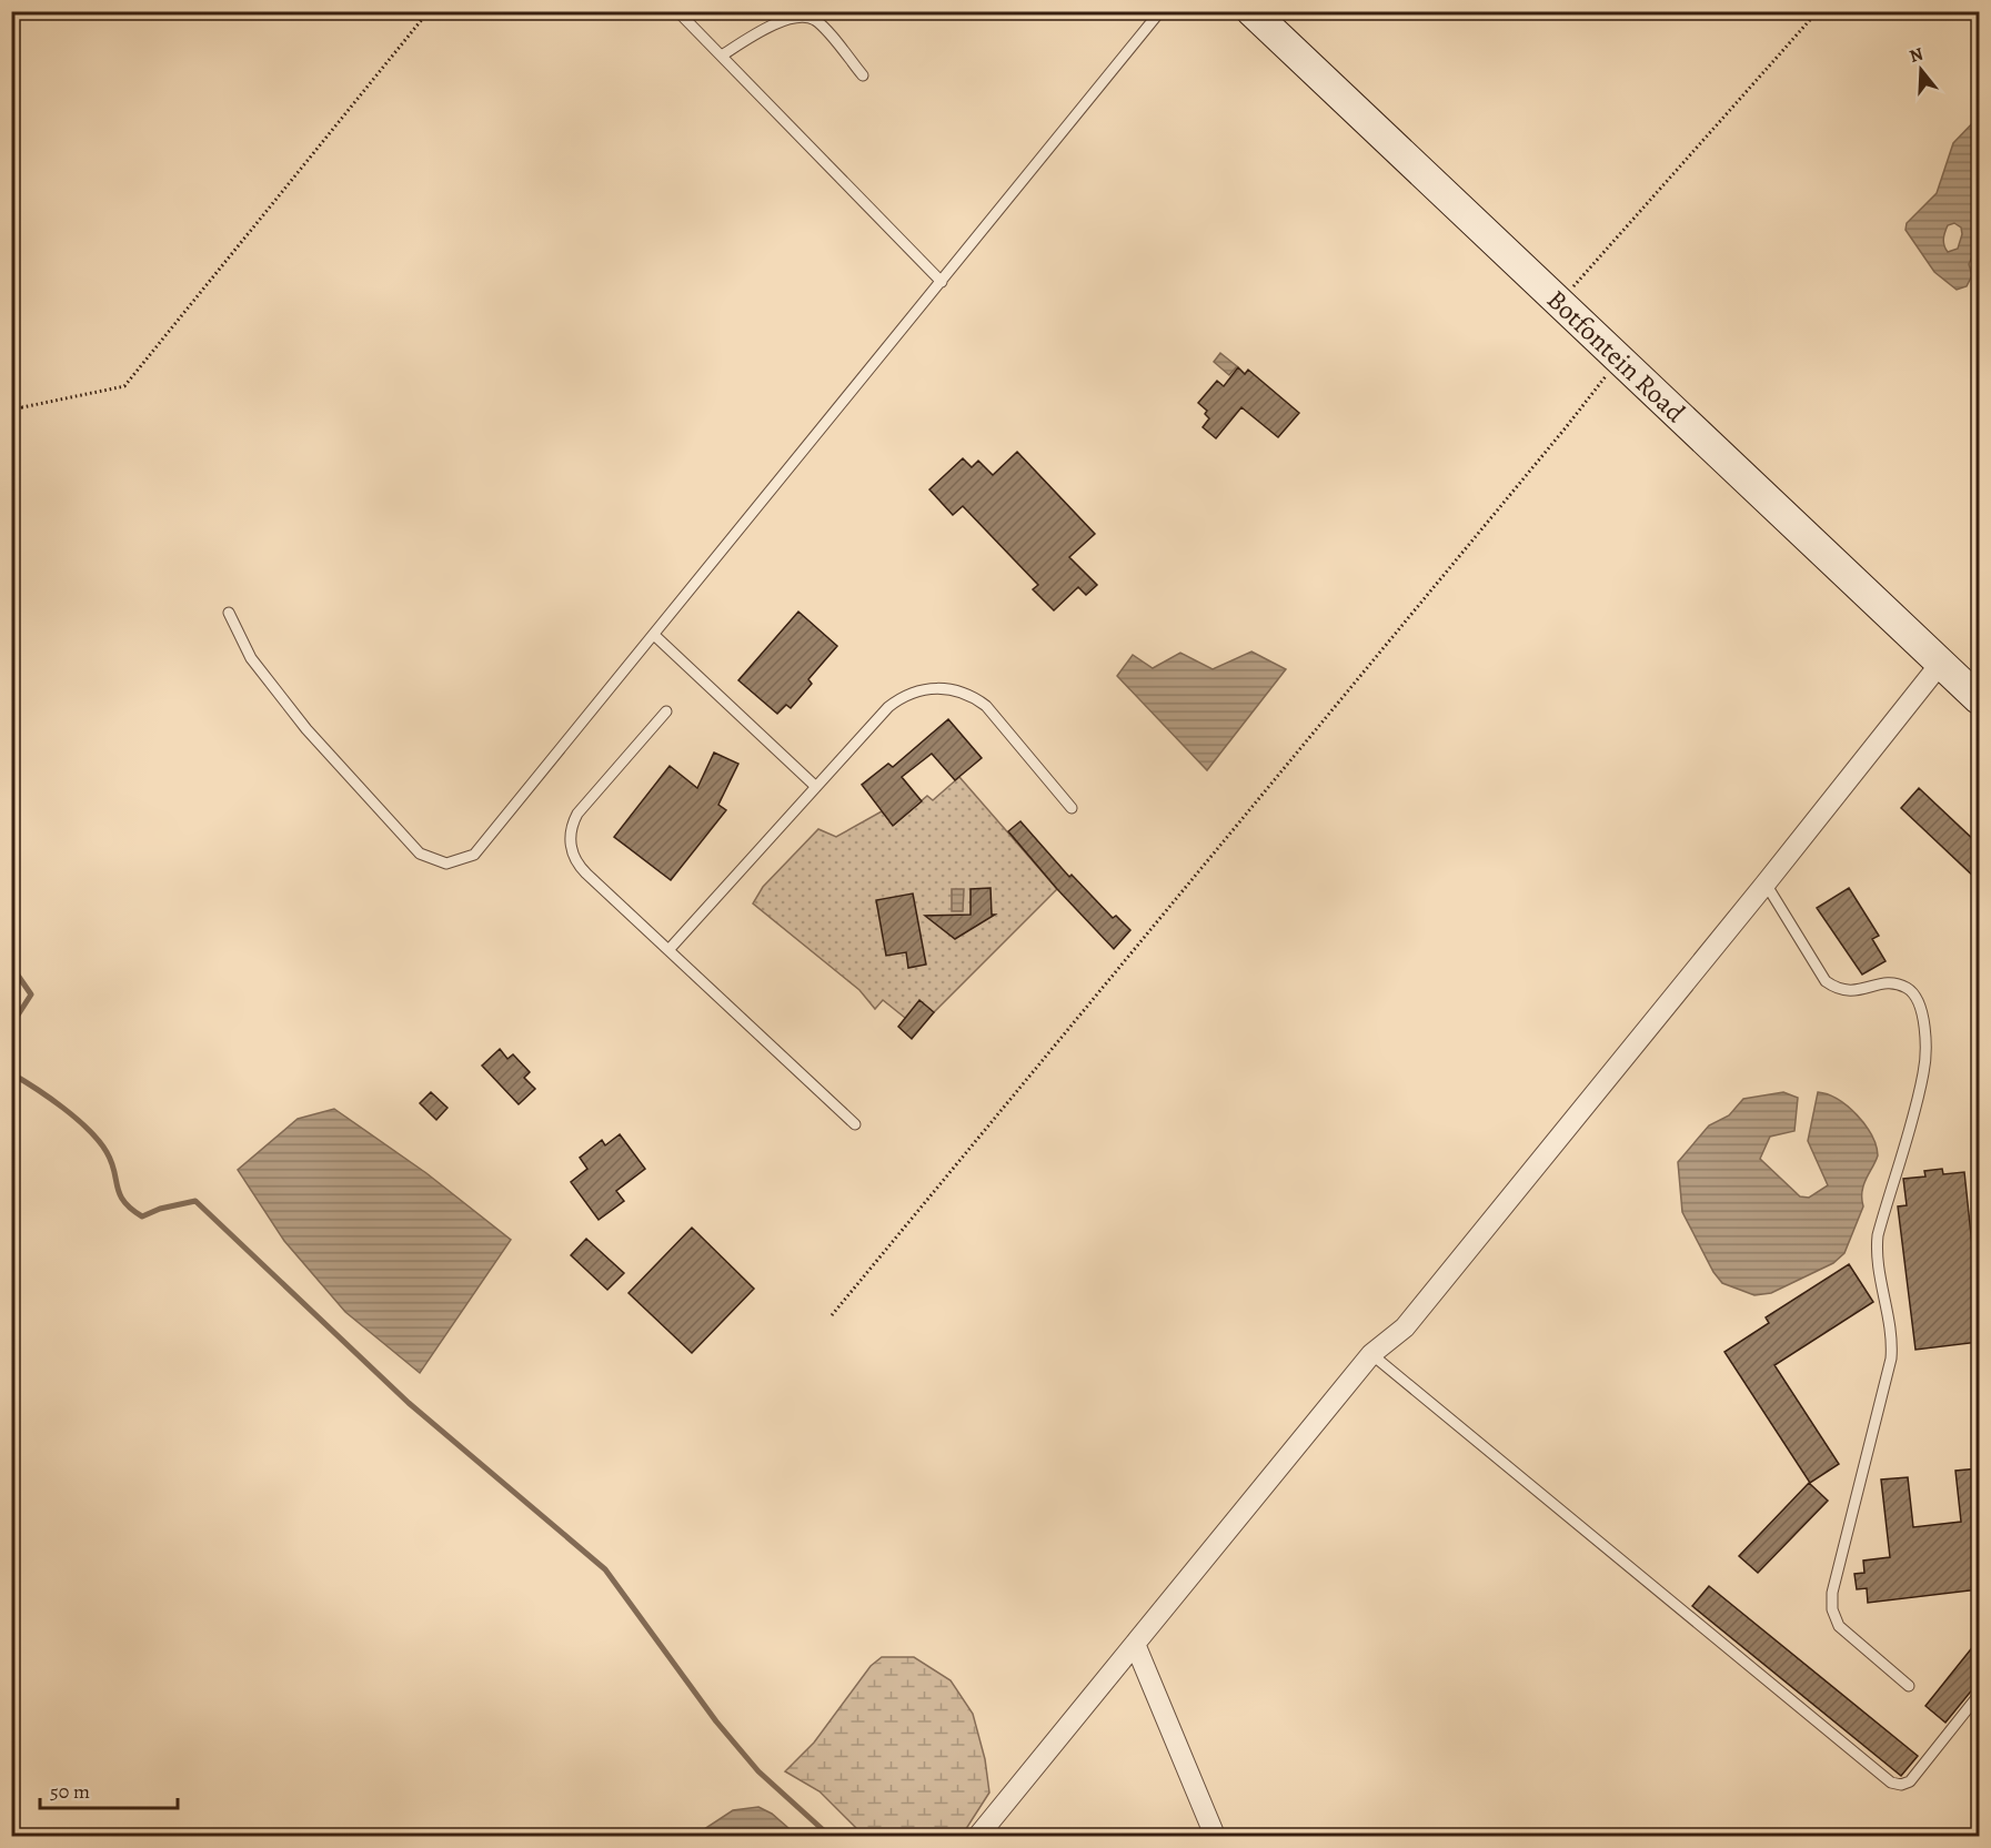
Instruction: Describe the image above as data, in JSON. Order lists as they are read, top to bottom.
{
  "streets": {
    "main road": ["Botfontein Road"]
  },
  "scale_bar": "50 m",
  "north": "top"
}
